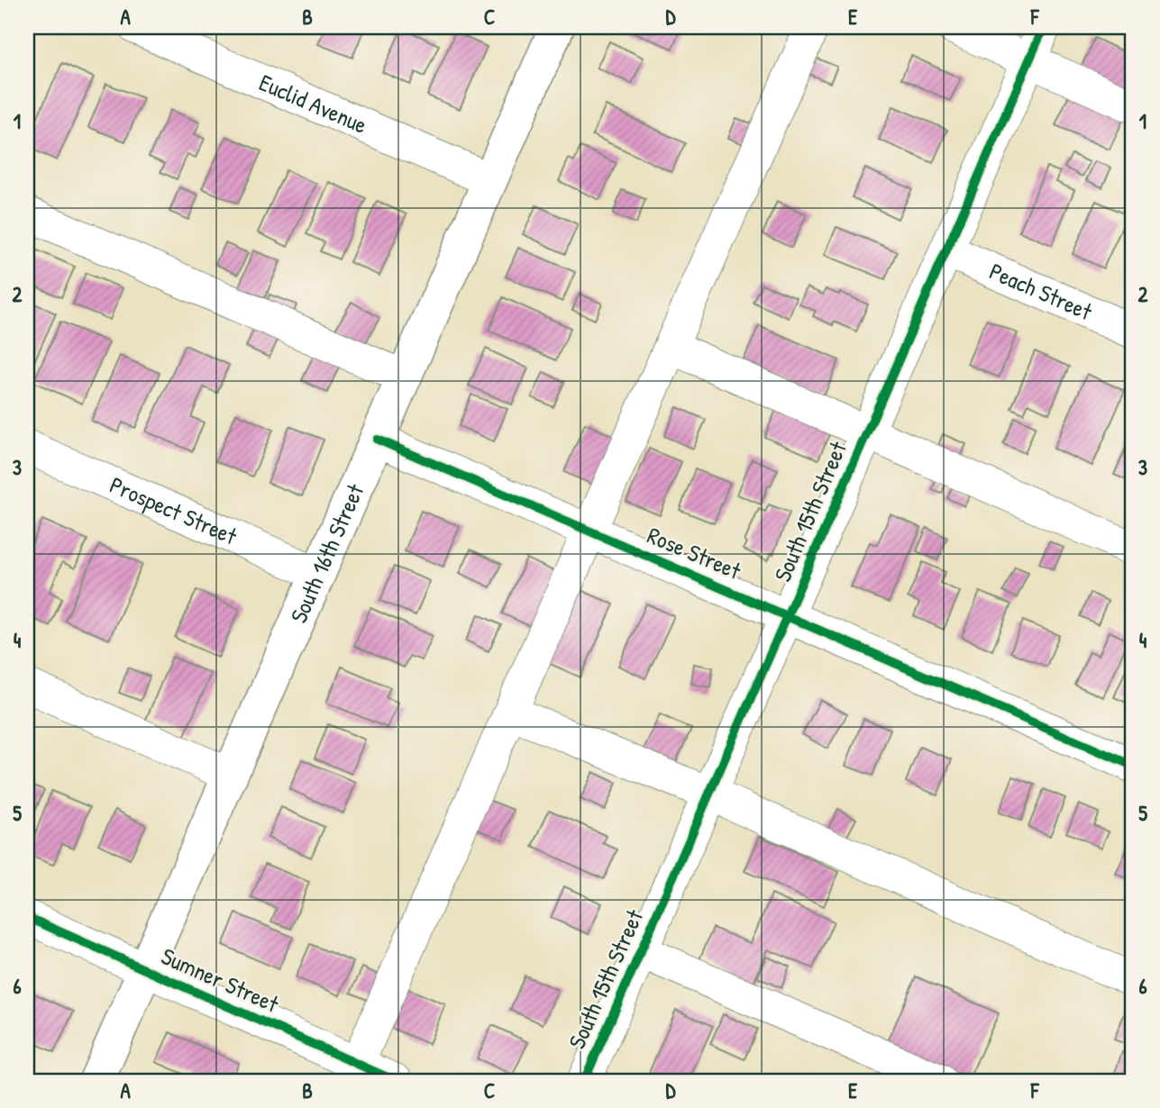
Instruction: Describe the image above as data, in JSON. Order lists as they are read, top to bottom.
{
  "streets": {
    "main road": ["South 16th Street"],
    "street": [
      "Euclid Avenue",
      "Peach Street",
      "Prospect Street",
      "South 15th Street",
      "Rose Street",
      "Sumner Street"
    ]
  },
  "crossings": [
    ["Euclid Avenue", "South 16th Street"],
    ["Peach Street", "South 15th Street"],
    ["Prospect Street", "South 16th Street"],
    ["South 15th Street", "Rose Street"],
    ["Rose Street", "South 16th Street"],
    ["South 16th Street", "Sumner Street"]
  ],
  "grid": {
    "columns": [
      "A",
      "B",
      "C",
      "D",
      "E",
      "F"
    ],
    "rows": [
      "1",
      "2",
      "3",
      "4",
      "5",
      "6"
    ]
  }
}
